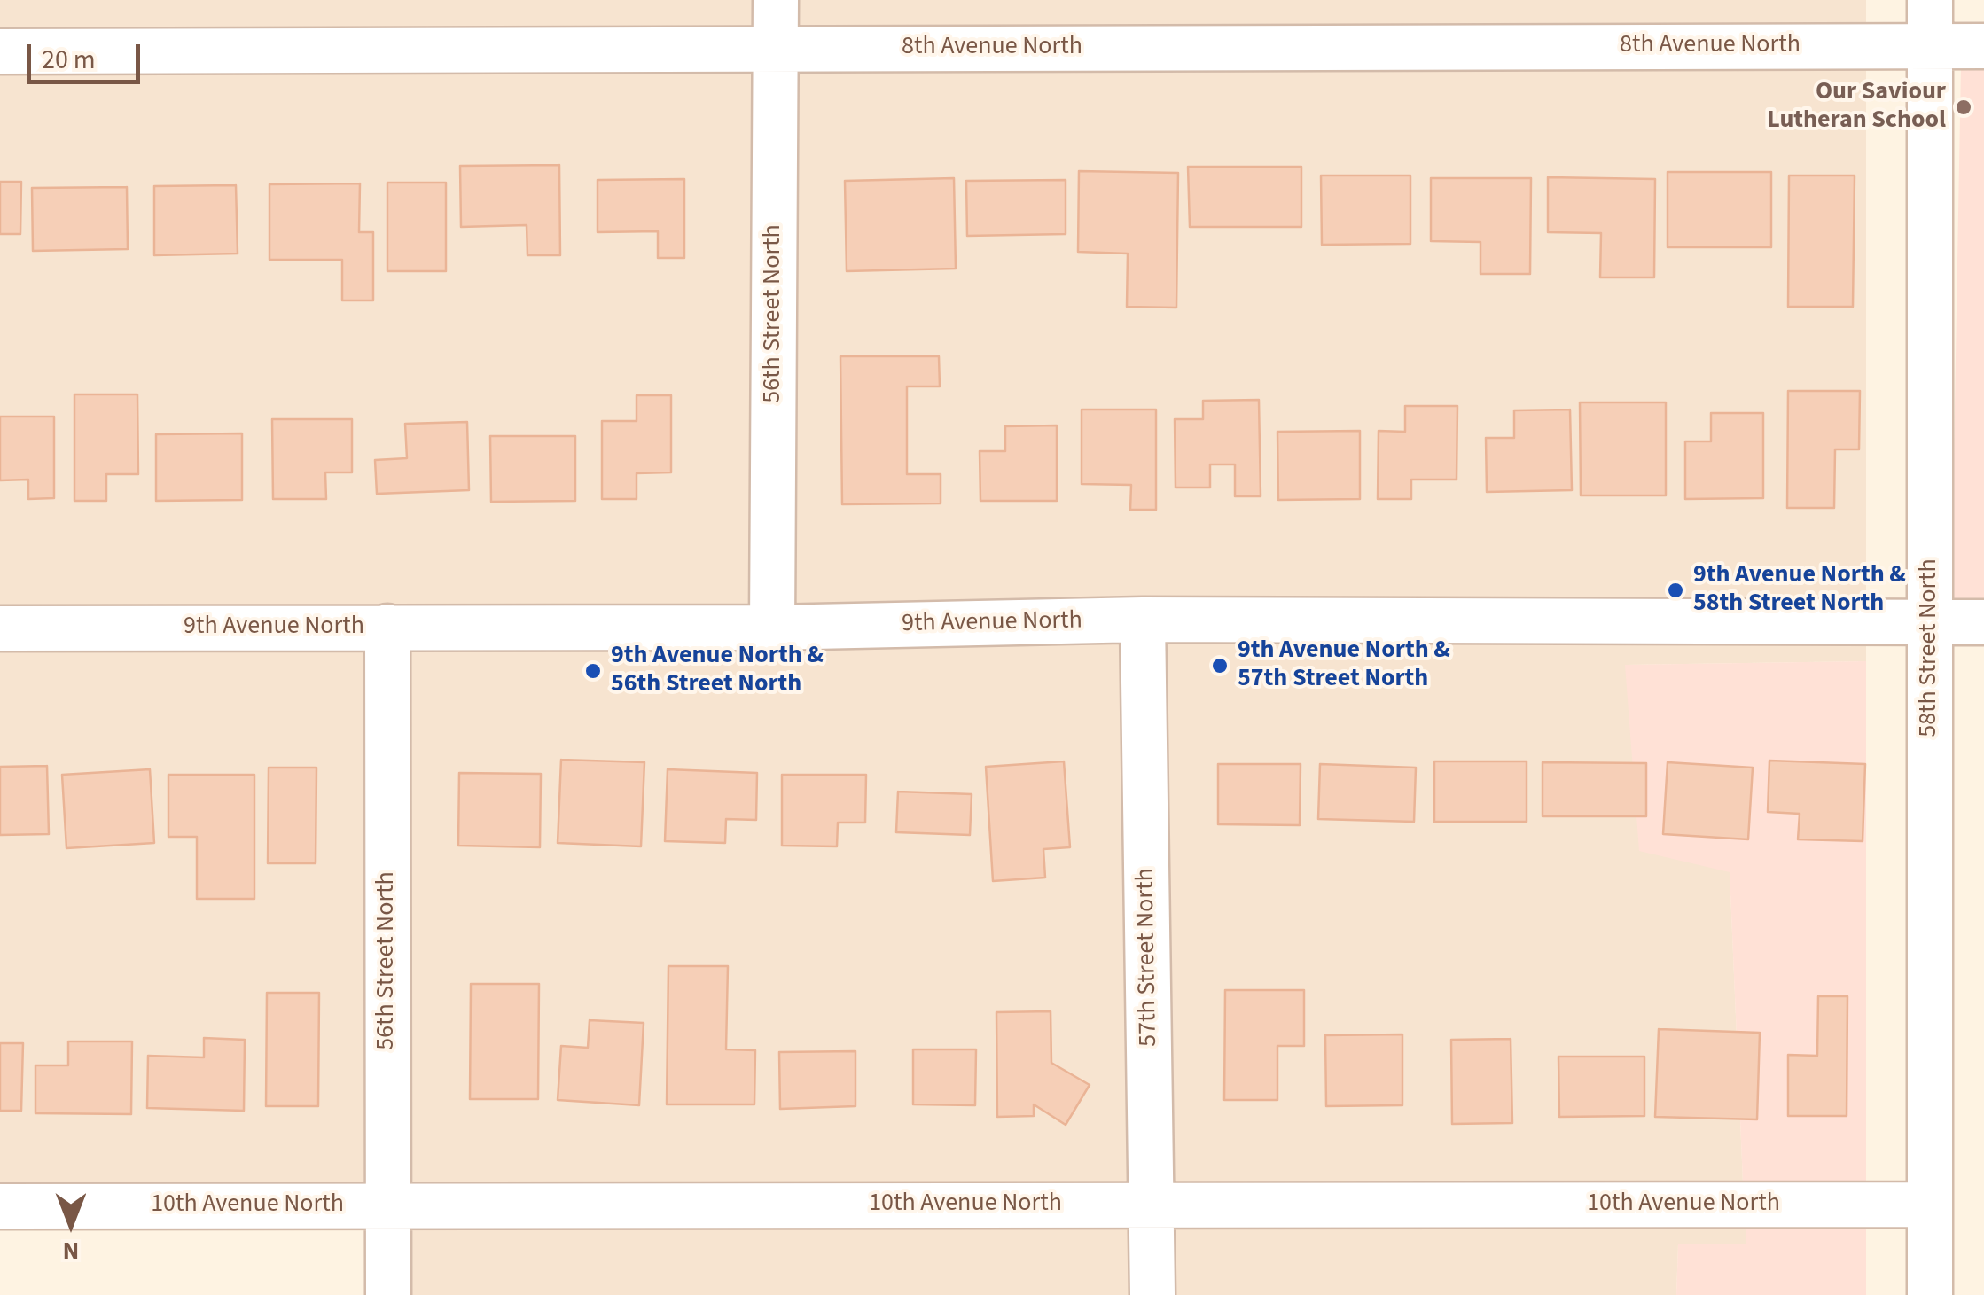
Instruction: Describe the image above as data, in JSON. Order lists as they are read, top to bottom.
{
  "streets": {
    "street": [
      "8th Avenue North",
      "56th Street North",
      "9th Avenue North",
      "58th Street North",
      "57th Street North",
      "10th Avenue North"
    ]
  },
  "crossings": [
    ["8th Avenue North", "56th Street North"],
    ["8th Avenue North", "58th Street North"],
    ["56th Street North", "9th Avenue North"],
    ["56th Street North", "10th Avenue North"],
    ["9th Avenue North", "58th Street North"],
    ["9th Avenue North", "57th Street North"],
    ["58th Street North", "10th Avenue North"],
    ["57th Street North", "10th Avenue North"]
  ],
  "places": [
    "Our Saviour Lutheran School",
    "9th Avenue North & 58th Street North",
    "9th Avenue North & 57th Street North",
    "9th Avenue North & 56th Street North"
  ],
  "scale_bar": "20 m",
  "north": "bottom"
}
